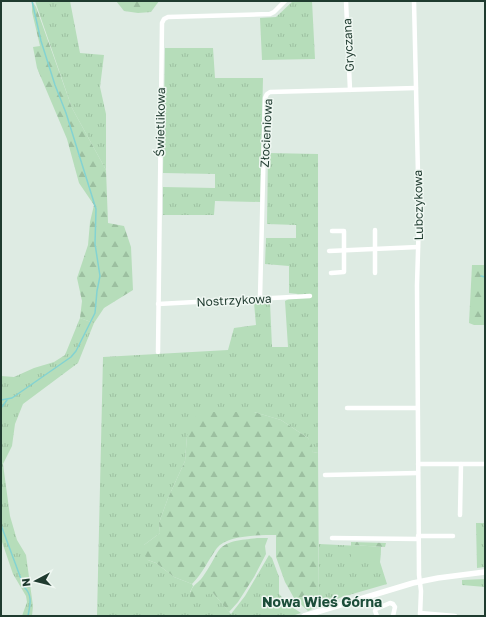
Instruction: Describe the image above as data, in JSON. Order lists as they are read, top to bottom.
{
  "streets": {
    "street": [
      "Gryczana",
      "Świetlikowa",
      "Złocieniowa",
      "Lubczykowa",
      "Nostrzykowa"
    ]
  },
  "crossings": [
    ["Gryczana", "Złocieniowa"],
    ["Świetlikowa", "Nostrzykowa"],
    ["Złocieniowa", "Lubczykowa"],
    ["Złocieniowa", "Nostrzykowa"]
  ],
  "districts": ["Nowa Wieś Górna"],
  "north": "left"
}
